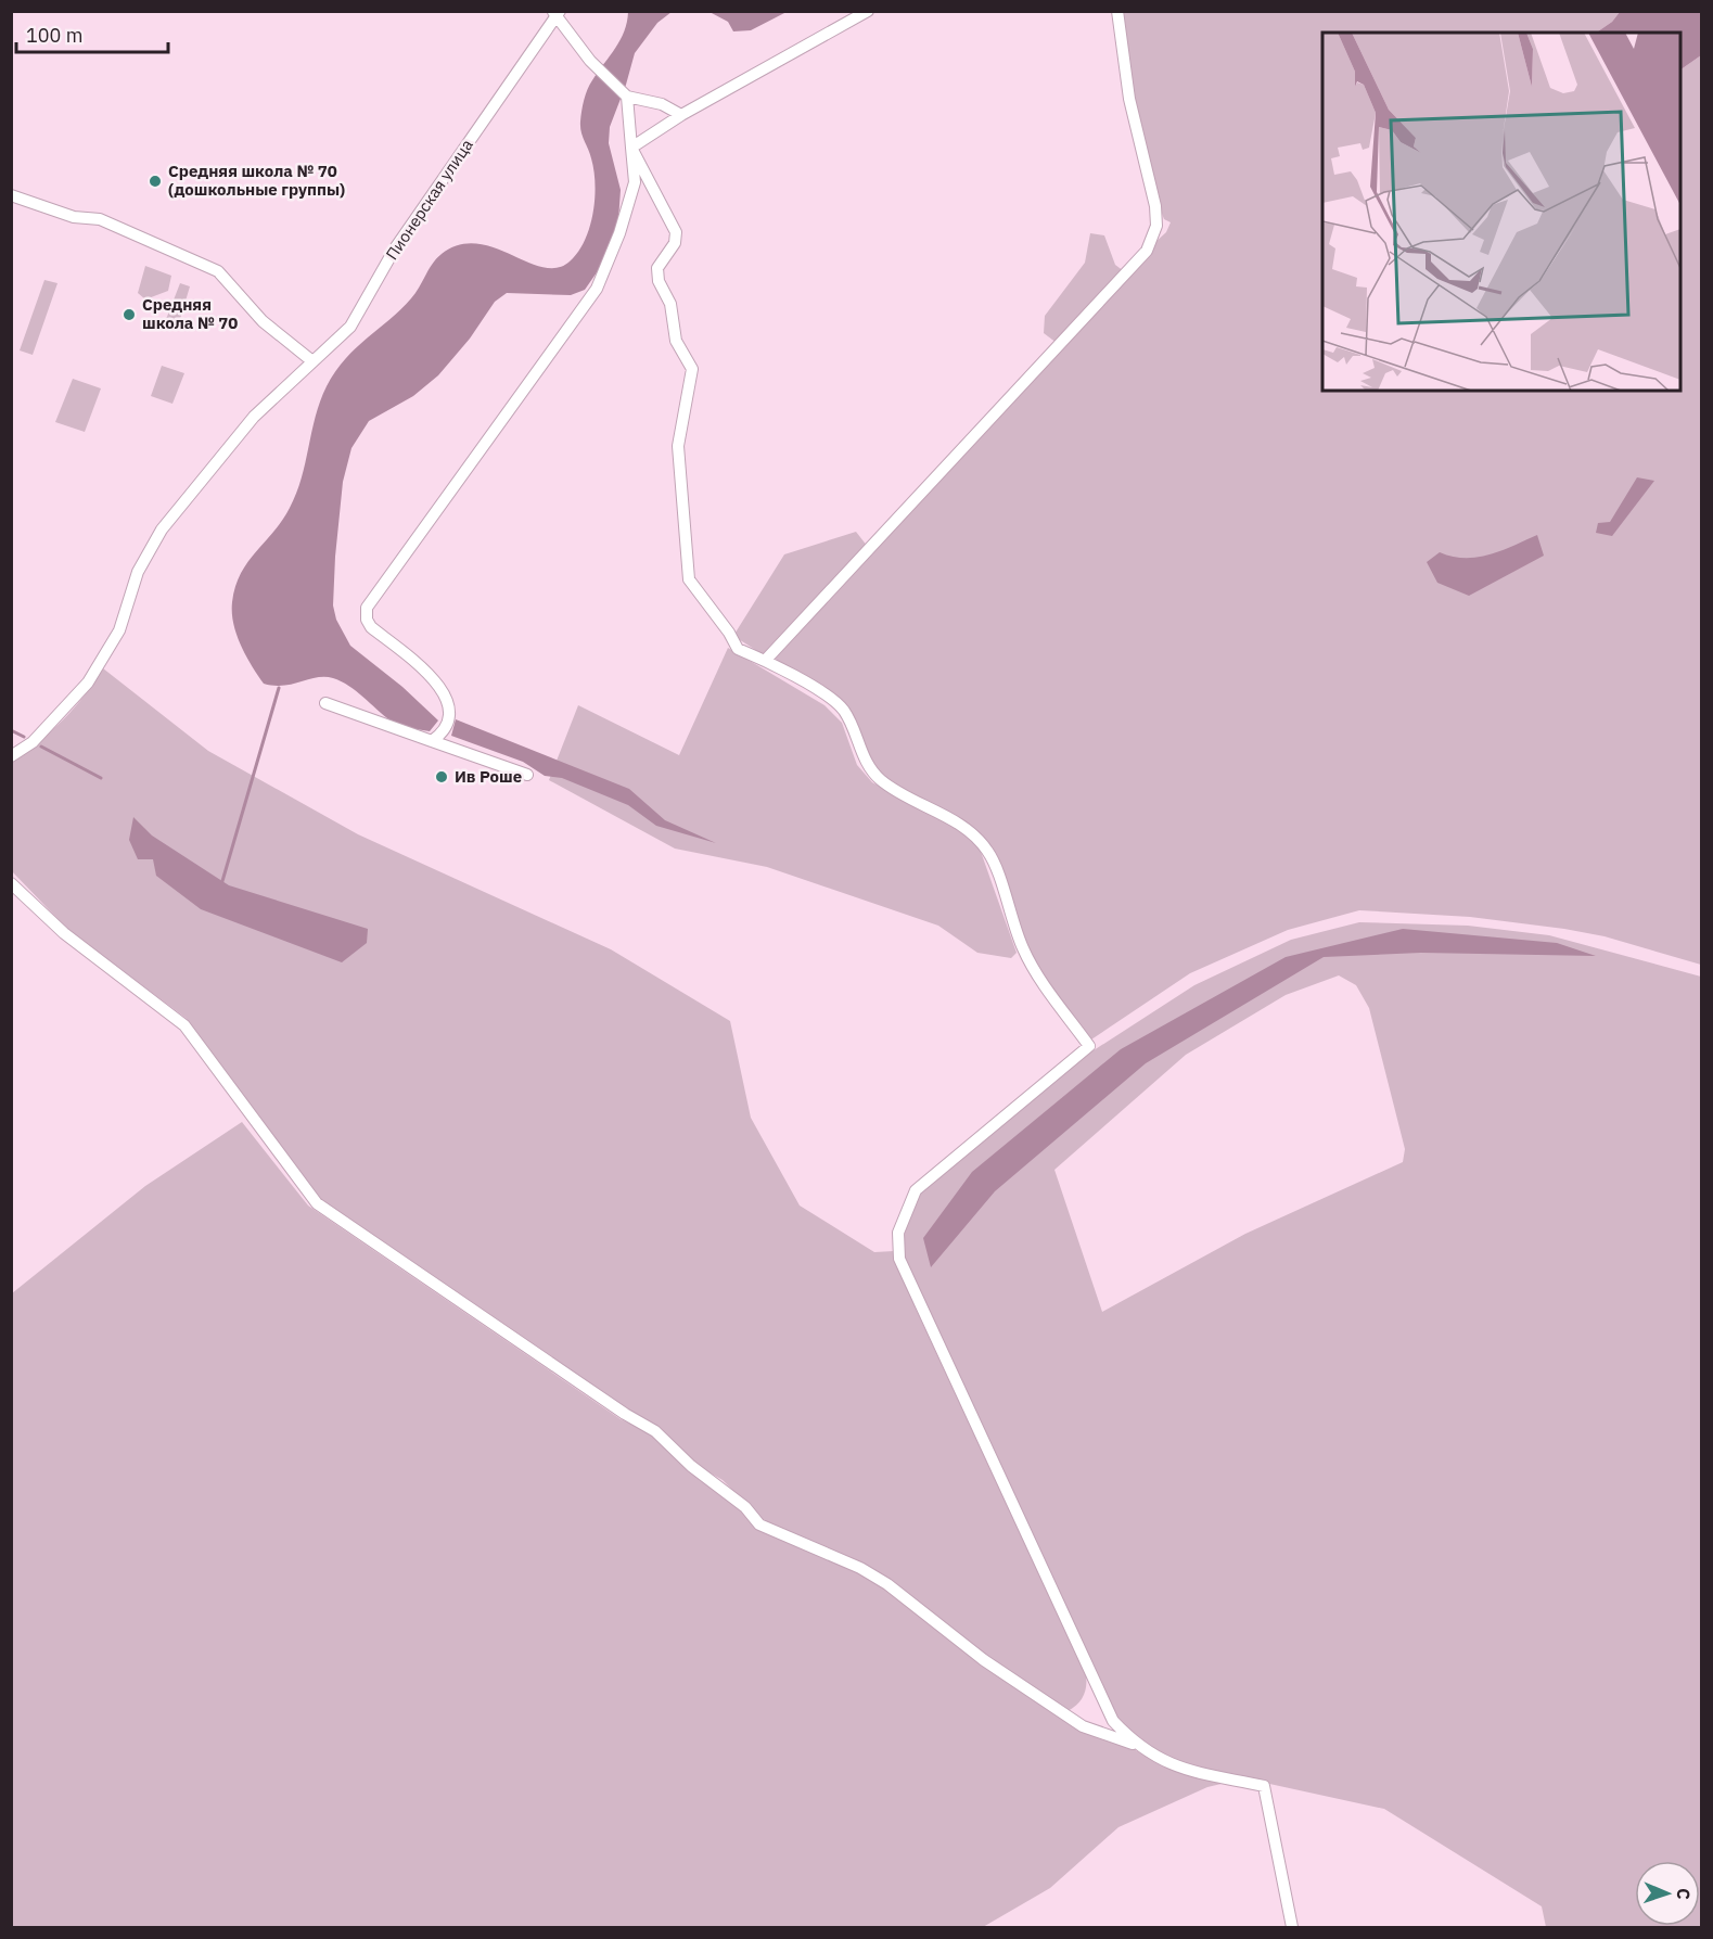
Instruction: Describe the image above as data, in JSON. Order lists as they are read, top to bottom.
{
  "streets": {
    "street": ["Пионерская улица"]
  },
  "places": ["Средняя школа № 70 (дошкольные группы)", "Средняя школа № 70", "Ив Роше"],
  "scale_bar": "100 m",
  "north": "right"
}
